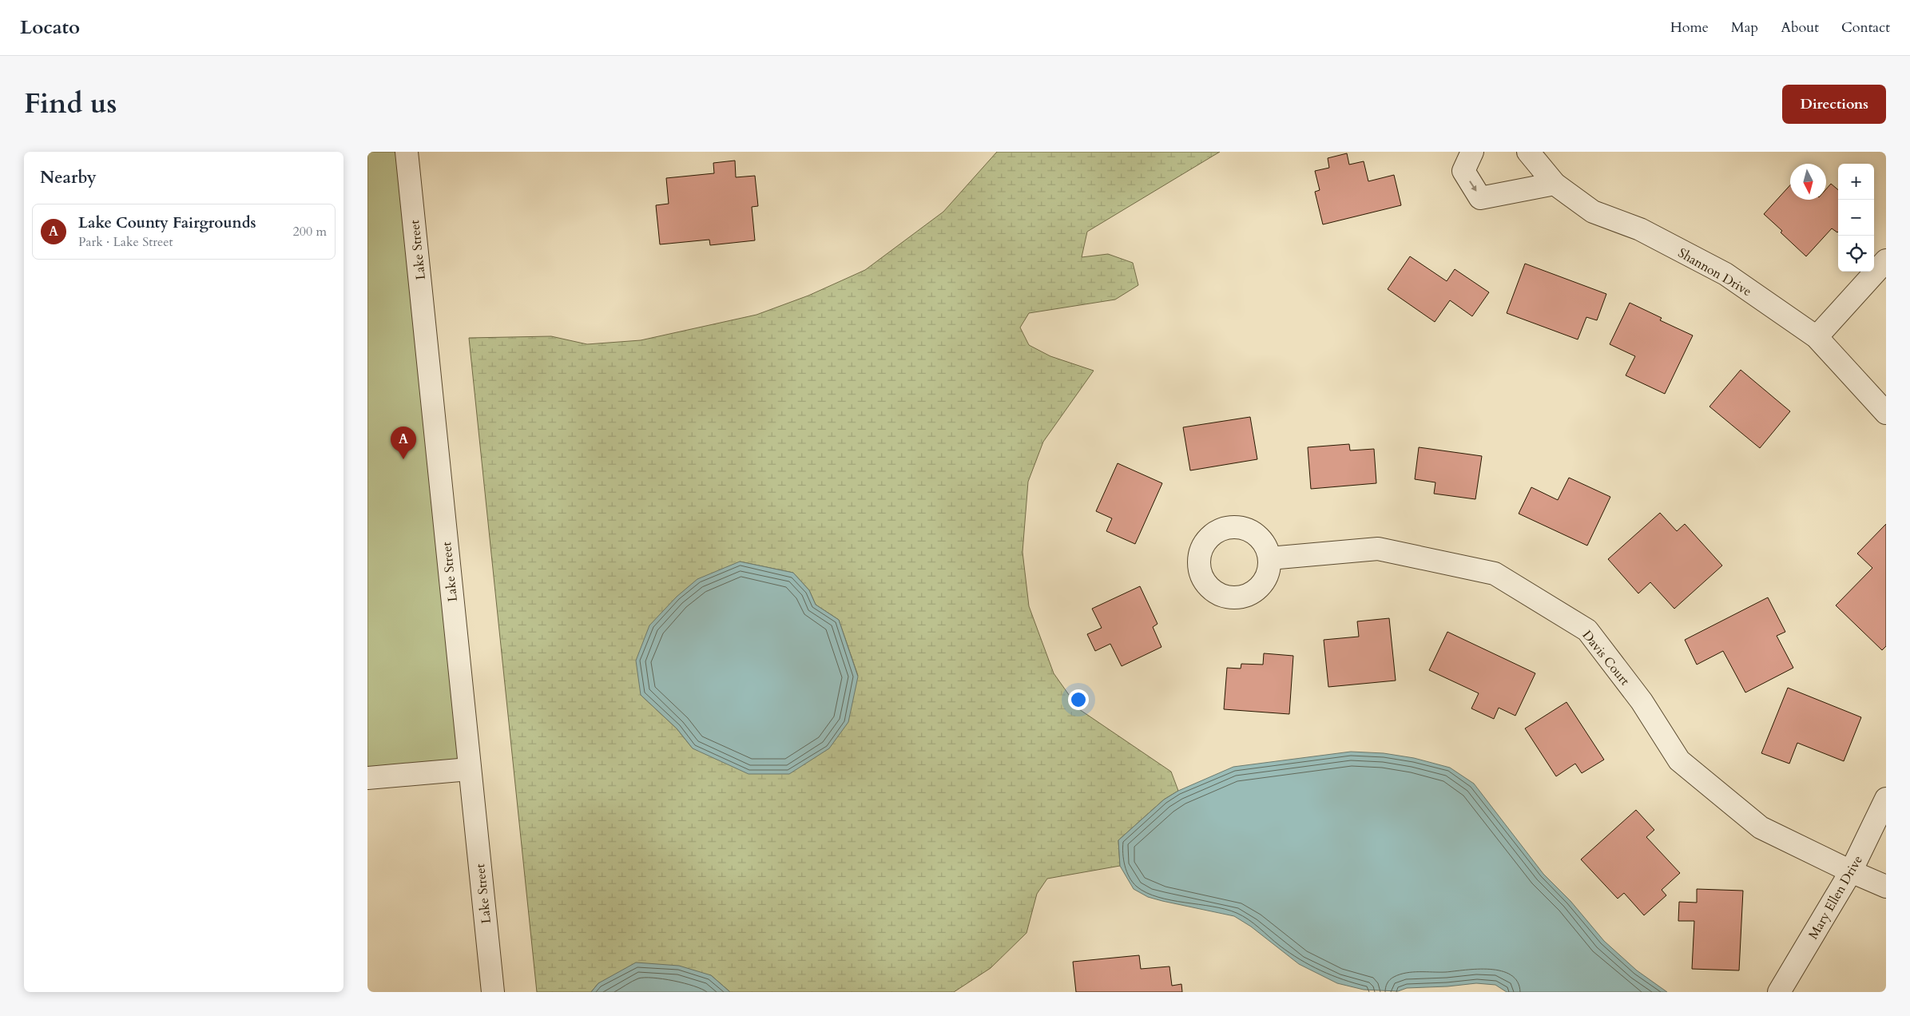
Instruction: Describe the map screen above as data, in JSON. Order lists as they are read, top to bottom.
{
  "streets": {
    "street": [
      "Lake Street",
      "Shannon Drive",
      "Davis Court",
      "Mary Ellen Drive"
    ]
  },
  "crossings": [
    ["Davis Court", "Mary Ellen Drive"]
  ],
  "north": "bottom",
  "page": {
    "header": "Locato",
    "nav": [
      "Home",
      "Map",
      "About",
      "Contact"
    ],
    "title": "Find us",
    "buttons": "Directions",
    "heading": "Nearby",
    "map_buttons": ["+", "−"],
    "list": [
      {
        "mark": "A",
        "name": "Lake County Fairgrounds",
        "note": "Park · Lake Street",
        "value": "200 m"
      }
    ],
    "pins": "A"
  }
}
